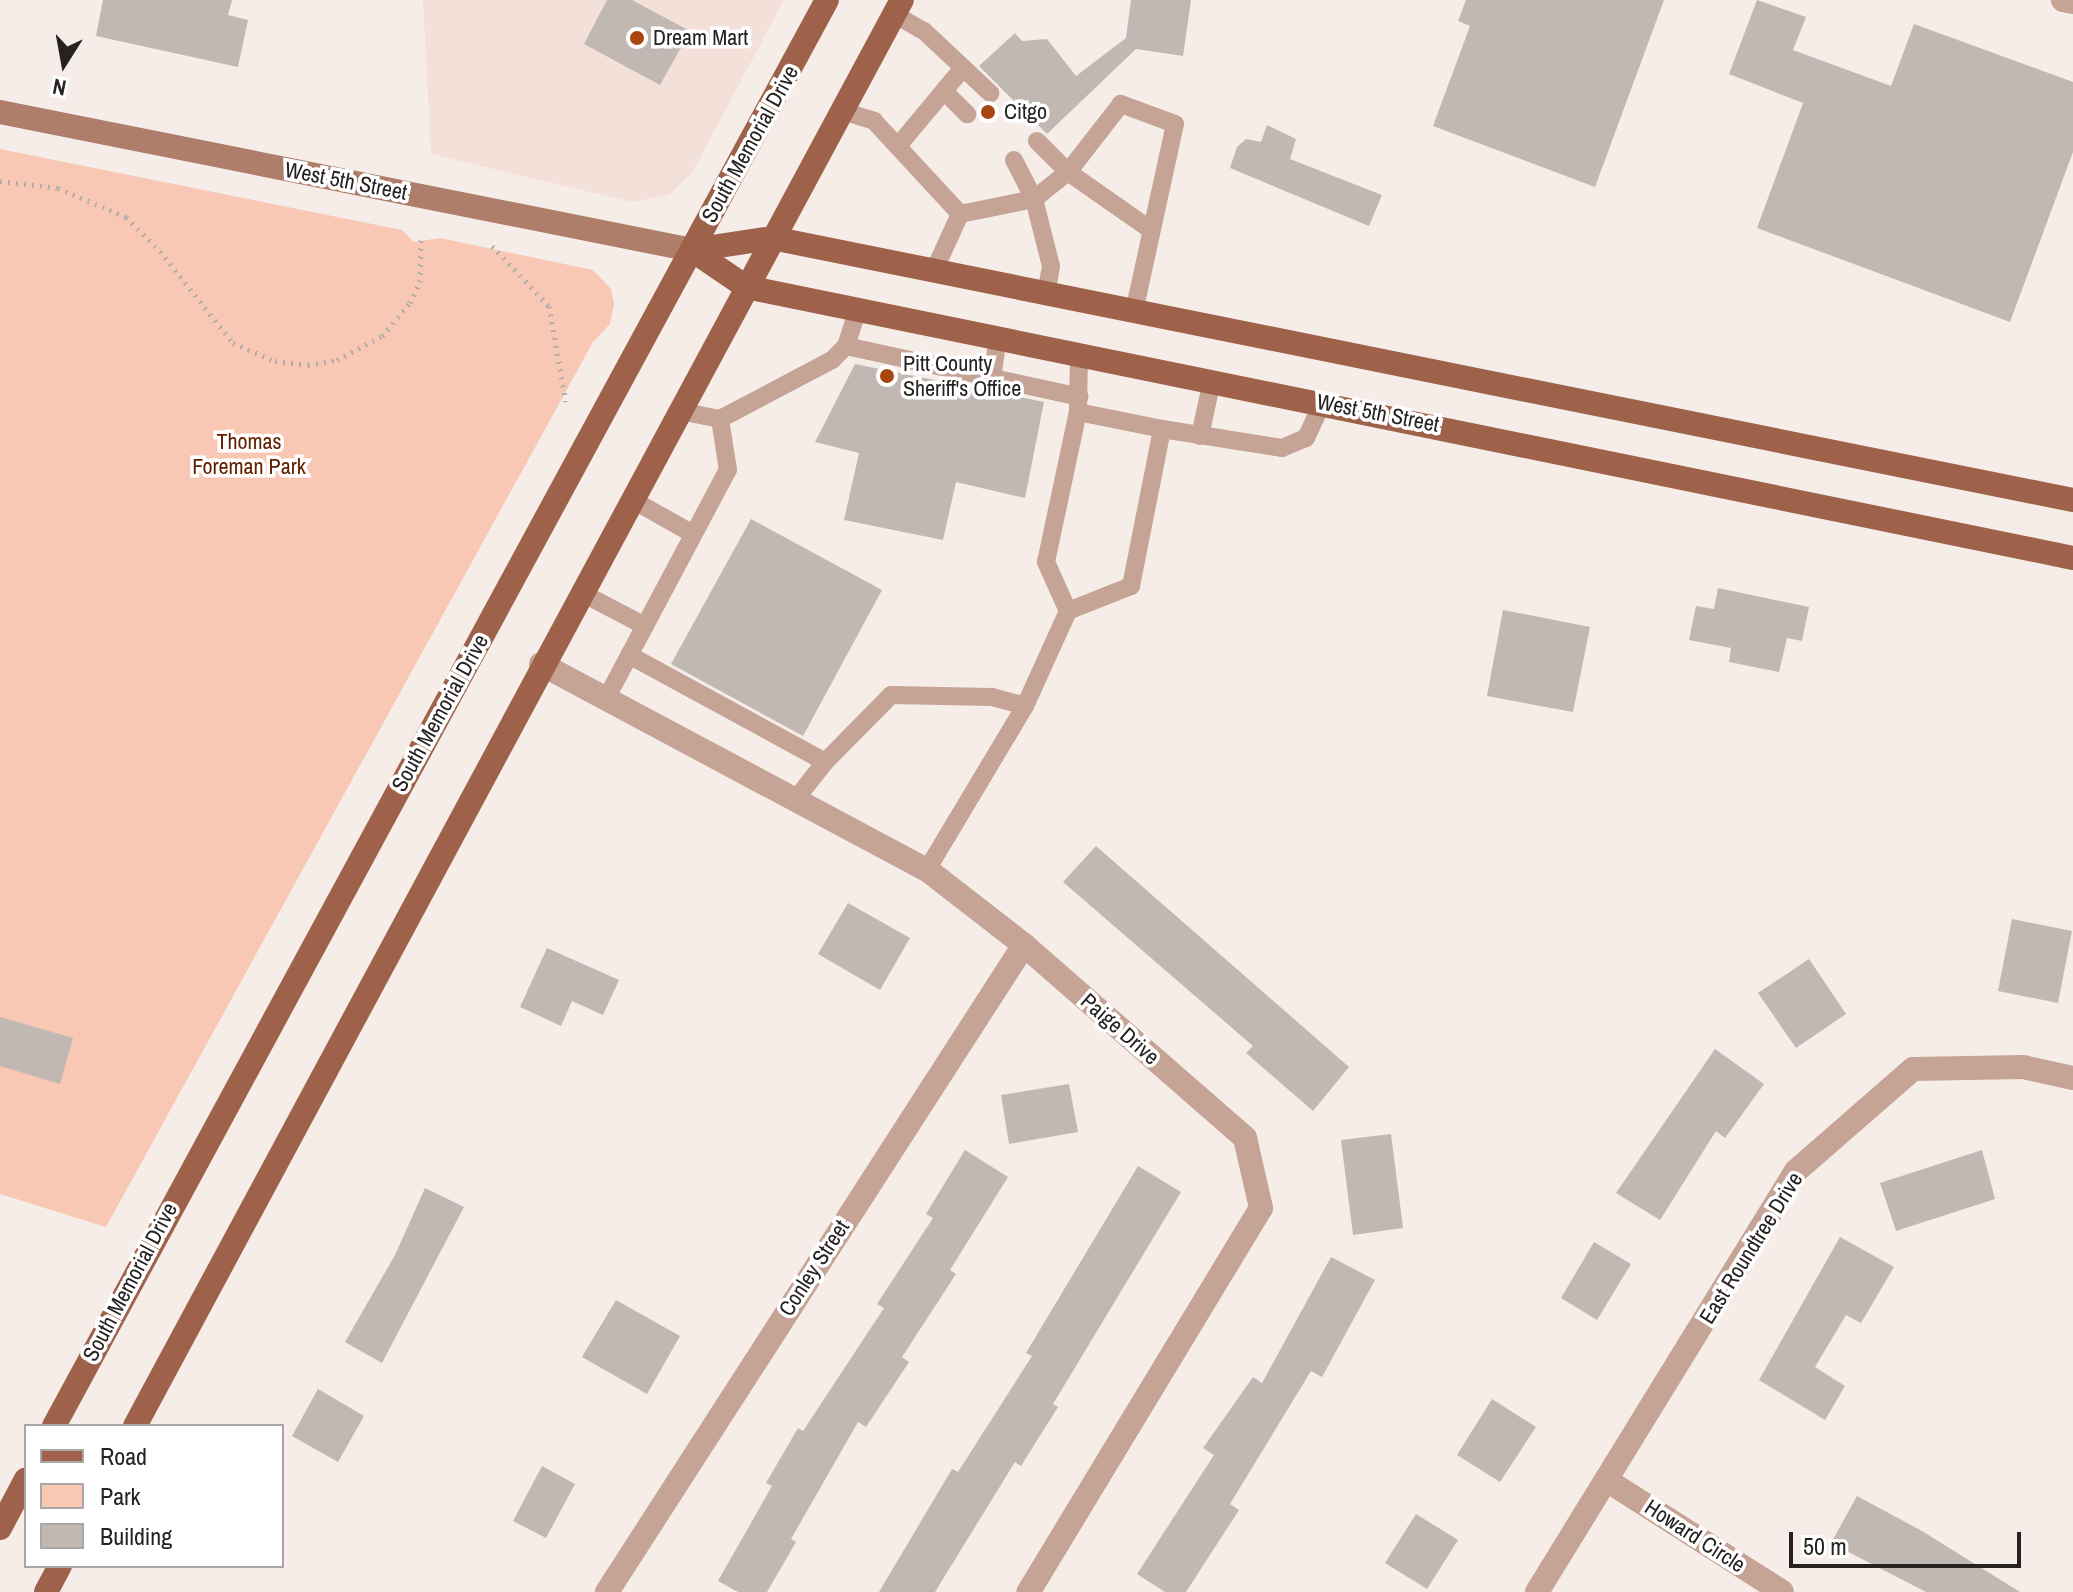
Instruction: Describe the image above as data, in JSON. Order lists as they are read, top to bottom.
{
  "streets": {
    "main road": ["South Memorial Drive", "West 5th Street"],
    "street": [
      "Paige Drive",
      "East Roundtree Drive",
      "Conley Street",
      "Howard Circle"
    ]
  },
  "crossings": [
    ["South Memorial Drive", "West 5th Street"],
    ["Paige Drive", "Conley Street"],
    ["East Roundtree Drive", "Howard Circle"]
  ],
  "parks": ["Thomas Foreman Park"],
  "places": ["Dream Mart", "Citgo", "Pitt County Sheriff's Office"],
  "legend": ["Road", "Park", "Building"],
  "scale_bar": "50 m",
  "north": "bottom"
}
